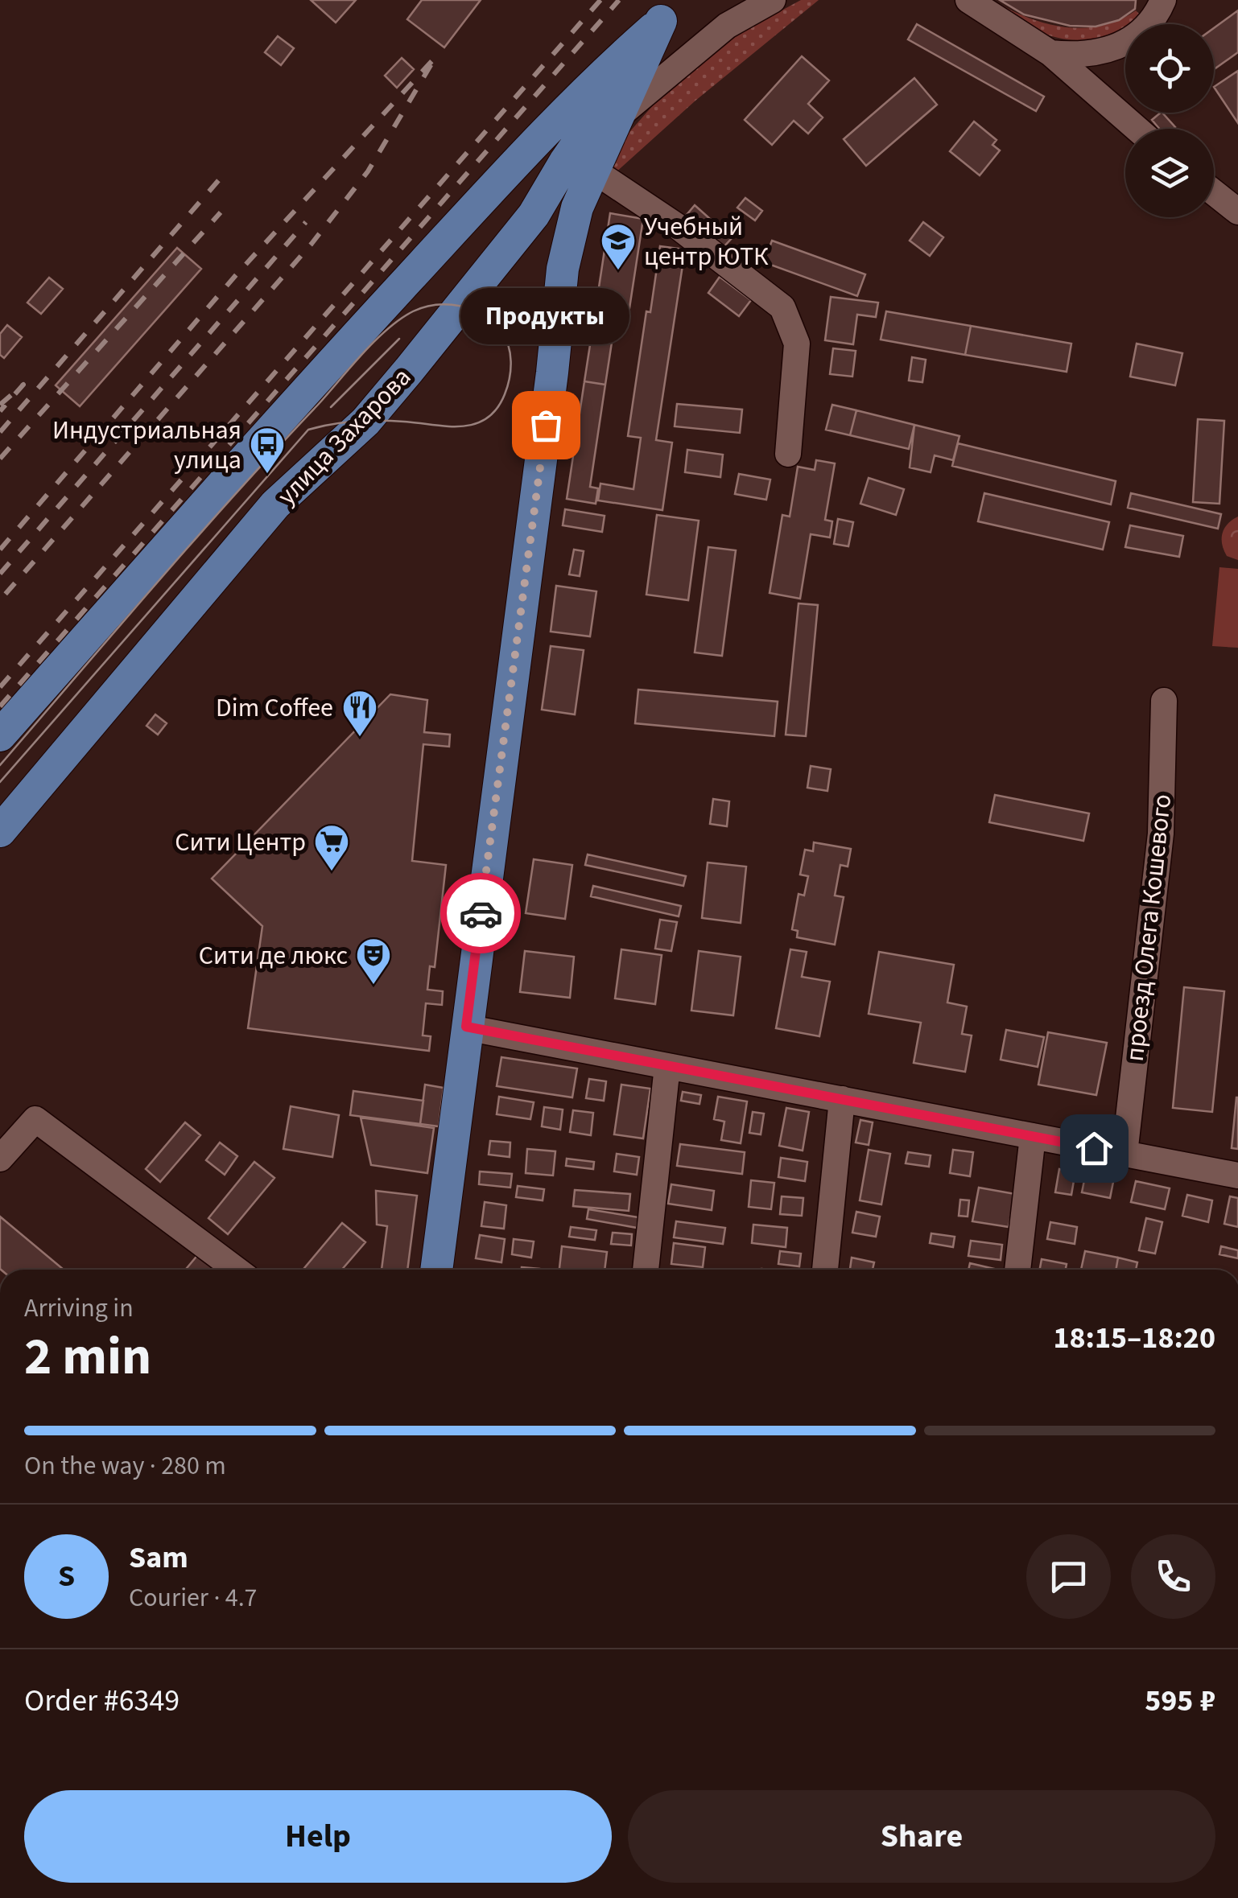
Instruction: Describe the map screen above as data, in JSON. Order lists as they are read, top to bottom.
{
  "streets": {
    "main road": ["улица Захарова"],
    "street": ["проезд Олега Кошевого"]
  },
  "places": {
    "school or university": ["Учебный центр ЮТК"],
    "other": ["Продукты"],
    "bus stop": ["Индустриальная улица"],
    "restaurant": ["Dim Coffee"],
    "supermarket": ["Сити Центр"],
    "theatre": ["Сити де люкс"]
  },
  "page": {
    "bubble": "Продукты",
    "heading": ["2 min", "Arriving in", "18:15–18:20"],
    "panel": [
      "Sam",
      "Courier · 4.7",
      "Order #6349",
      "595 ₽"
    ],
    "bar": "On the way · 280 m",
    "round": "S",
    "buttons": ["Help", "Share"]
  }
}
